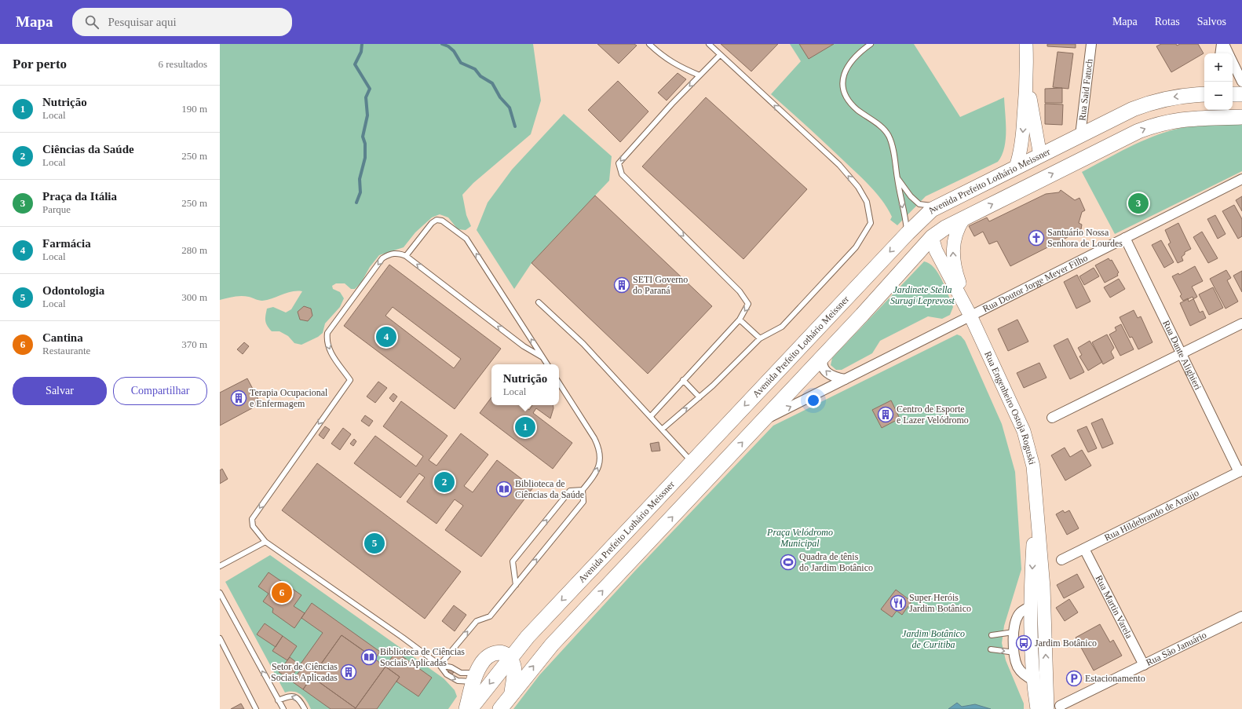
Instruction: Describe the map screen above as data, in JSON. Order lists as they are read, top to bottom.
{
  "streets": {
    "main road": ["Avenida Prefeito Lothário Meissner", "Rua Engenheiro Ostoja Roguski"],
    "street": [
      "Rua Said Fatuch",
      "Rua Doutor Jorge Meyer Filho",
      "Rua Dante Alighieri",
      "Rua Hildebrando de Araújo",
      "Rua Martin Varela",
      "Rua São Januário"
    ]
  },
  "crossings": [
    ["Rua Said Fatuch", "Avenida Prefeito Lothário Meissner"],
    ["Rua Doutor Jorge Meyer Filho", "Rua Dante Alighieri"],
    ["Rua Doutor Jorge Meyer Filho", "Rua Engenheiro Ostoja Roguski"],
    ["Rua Dante Alighieri", "Rua Hildebrando de Araújo"],
    ["Rua Hildebrando de Araújo", "Rua Martin Varela"],
    ["Rua Martin Varela", "Rua São Januário"]
  ],
  "parks": ["Jardinete Stella Surugi Leprevost", "Praça Velódromo Municipal", "Jardim Botânico de Curitiba"],
  "places": {
    "church": ["Santuário Nossa Senhora de Lourdes"],
    "building": [
      "SETI Governo do Paraná",
      "Terapia Ocupacional e Enfermagem",
      "Centro de Esporte e Lazer Velódromo",
      "Setor de Ciências Sociais Aplicadas"
    ],
    "library": ["Biblioteca de Ciências da Saúde", "Biblioteca de Ciências Sociais Aplicadas"],
    "sports": ["Quadra de tênis do Jardim Botânico"],
    "restaurant": ["Super Heróis Jardim Botânico"],
    "bus stop": ["Jardim Botânico"],
    "parking": ["Estacionamento"]
  },
  "page": {
    "header": "Mapa",
    "search": "Pesquisar aqui",
    "nav": ["Mapa", "Rotas", "Salvos"],
    "heading": ["Por perto", "6 resultados"],
    "map_buttons": ["+", "−"],
    "list": [
      {
        "mark": "1",
        "name": "Nutrição",
        "note": "Local",
        "value": "190 m"
      },
      {
        "mark": "2",
        "name": "Ciências da Saúde",
        "note": "Local",
        "value": "250 m"
      },
      {
        "mark": "3",
        "name": "Praça da Itália",
        "note": "Parque",
        "value": "250 m"
      },
      {
        "mark": "4",
        "name": "Farmácia",
        "note": "Local",
        "value": "280 m"
      },
      {
        "mark": "5",
        "name": "Odontologia",
        "note": "Local",
        "value": "300 m"
      },
      {
        "mark": "6",
        "name": "Cantina",
        "note": "Restaurante",
        "value": "370 m"
      }
    ],
    "pins": [
      "3",
      "4",
      "1",
      "2",
      "5",
      "6"
    ],
    "popup": ["Nutrição", "Local"],
    "buttons": ["Salvar", "Compartilhar"]
  }
}
